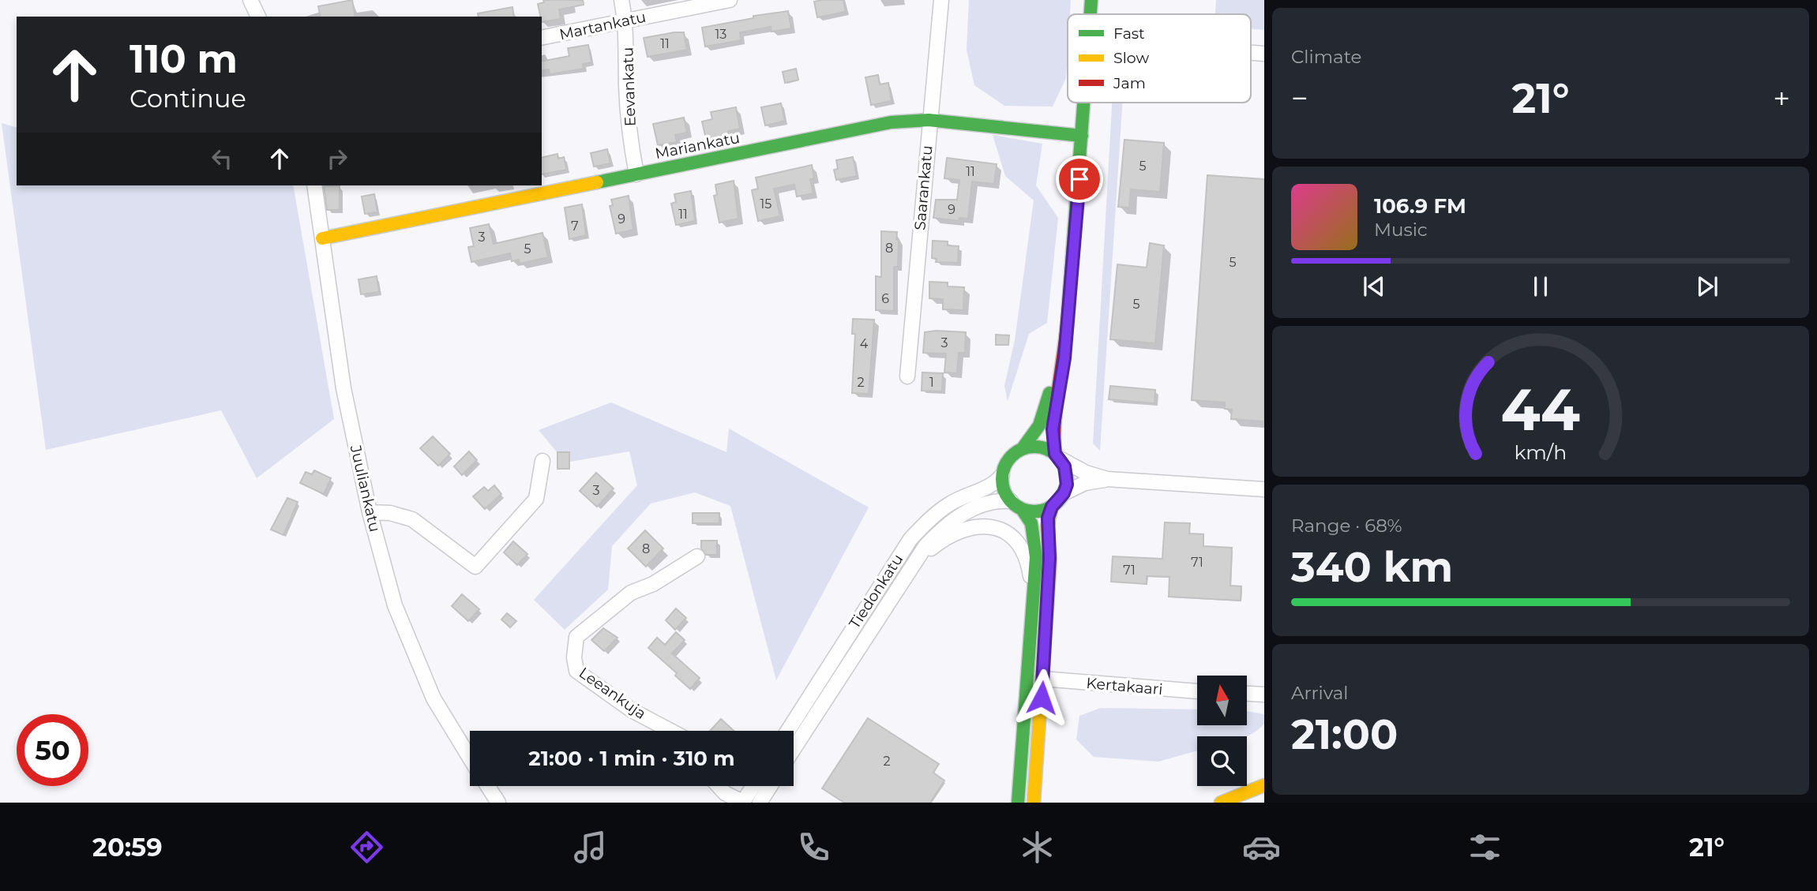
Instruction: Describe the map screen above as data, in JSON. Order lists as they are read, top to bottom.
{
  "streets": {
    "main road": ["Mariankatu"],
    "street": [
      "Martankatu",
      "Eevankatu",
      "Saarankatu",
      "Juuliankatu",
      "Tiedonkatu",
      "Kertakaari",
      "Leeankuja"
    ]
  },
  "crossings": [
    ["Martankatu", "Eevankatu"],
    ["Eevankatu", "Mariankatu"],
    ["Mariankatu", "Saarankatu"],
    ["Mariankatu", "Juuliankatu"]
  ],
  "house_numbers": [
    "13",
    "11",
    "5",
    "11",
    "15",
    "9",
    "11",
    "9",
    "7",
    "3",
    "8",
    "5",
    "5",
    "6",
    "5",
    "3",
    "4",
    "2",
    "1",
    "3",
    "8",
    "71",
    "71",
    "2"
  ],
  "legend": ["Fast", "Slow", "Jam"],
  "north": "top",
  "page": {
    "tile": [
      "Climate",
      ["Range · 68%", "340 km"],
      ["Arrival", "21:00"]
    ],
    "turn": ["110 m", "Continue"],
    "heat": ["−", "21°", "+"],
    "song": ["106.9 FM", "Music"],
    "limit": "50",
    "trip": "21:00 · 1 min · 310 m",
    "tabs": ["20:59", "21°"],
    "gauge": ["44", "km/h"]
  }
}
